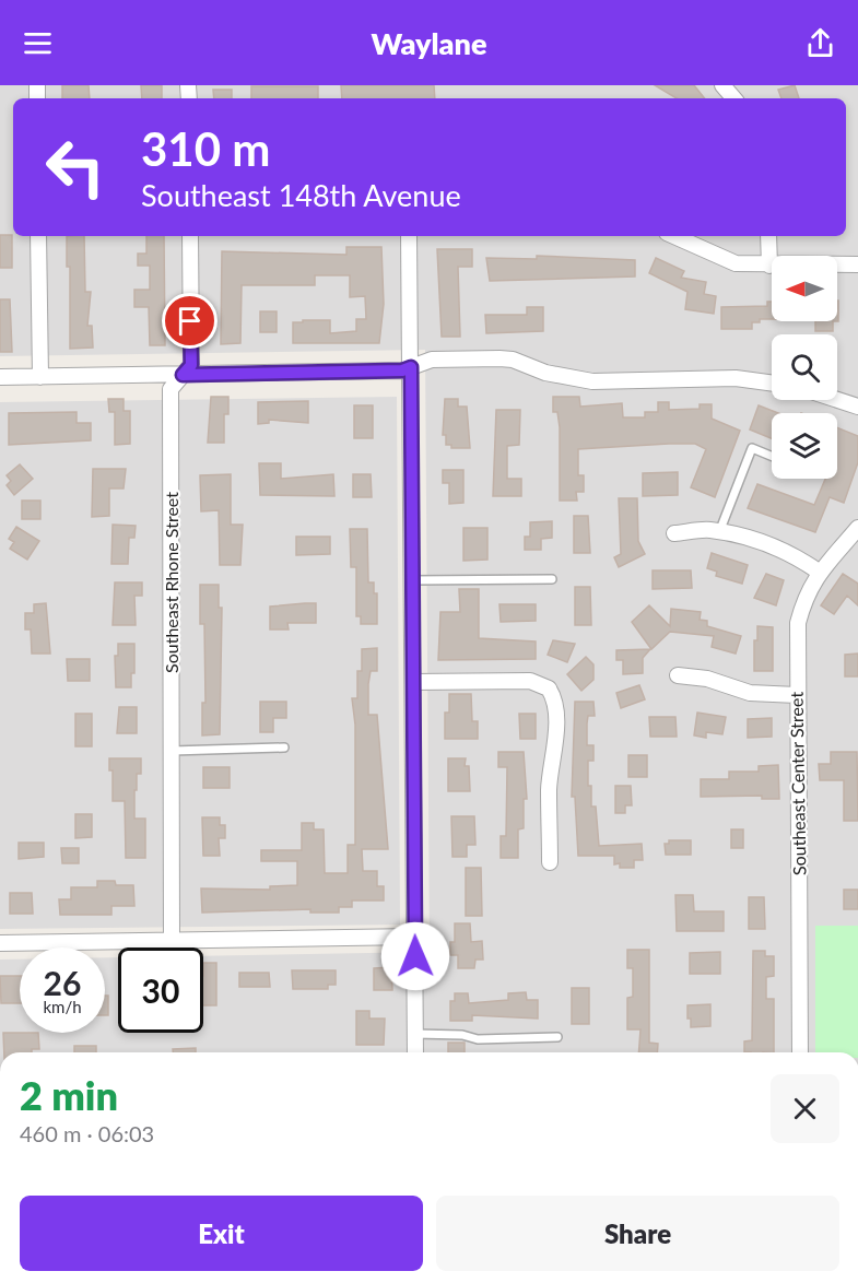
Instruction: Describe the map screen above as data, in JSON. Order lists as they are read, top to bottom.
{
  "streets": {
    "street": ["Southeast Rhone Street", "Southeast Center Street"]
  },
  "north": "left",
  "page": {
    "header": "Waylane",
    "turn": ["310 m", "Southeast 148th Avenue"],
    "speed": "26 km/h",
    "limit": "30",
    "heading": ["2 min", "460 m · 06:03"],
    "buttons": ["Exit", "Share"]
  }
}
